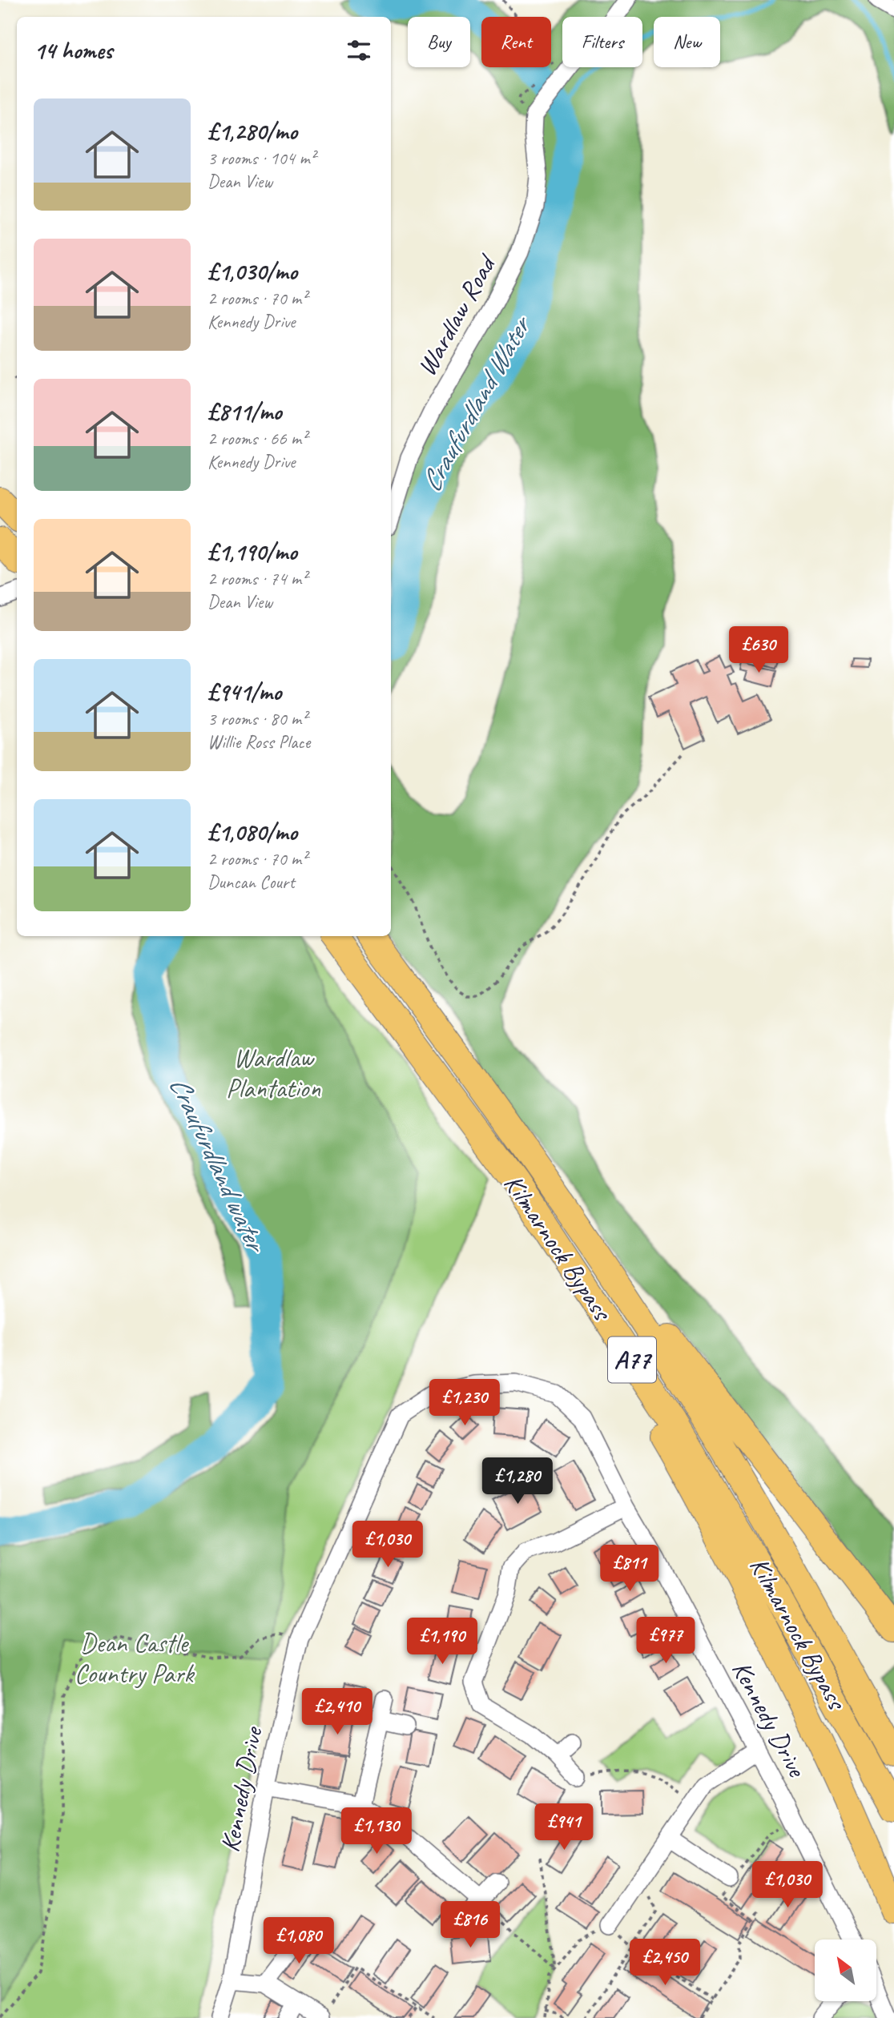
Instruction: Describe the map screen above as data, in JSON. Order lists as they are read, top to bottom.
{
  "streets": {
    "highway": ["Kilmarnock Bypass", "A77"],
    "street": ["Wardlaw Road", "Kennedy Drive"]
  },
  "crossings": [
    ["Kilmarnock Bypass", "A77"]
  ],
  "water": ["Craufurdland Water", "Craufurdland water"],
  "parks": ["Wardlaw Plantation", "Dean Castle Country Park"],
  "north": "top left",
  "page": {
    "chip": [
      "Buy",
      "Rent",
      "Filters",
      "New"
    ],
    "heading": "14 homes",
    "list": [
      {
        "name": "£1,280/mo",
        "note": "3 rooms · 104 m² · Dean View"
      },
      {
        "name": "£1,030/mo",
        "note": "2 rooms · 70 m² · Kennedy Drive"
      },
      {
        "name": "£811/mo",
        "note": "2 rooms · 66 m² · Kennedy Drive"
      },
      {
        "name": "£1,190/mo",
        "note": "2 rooms · 74 m² · Dean View"
      },
      {
        "name": "£941/mo",
        "note": "3 rooms · 80 m² · Willie Ross Place"
      },
      {
        "name": "£1,080/mo",
        "note": "2 rooms · 70 m² · Duncan Court"
      }
    ],
    "price": [
      "£630",
      "£1,230",
      "£1,280",
      "£1,030",
      "£811",
      "£977",
      "£1,190",
      "£2,410",
      "£941",
      "£1,130",
      "£1,030",
      "£816",
      "£1,080",
      "£2,450"
    ]
  }
}
